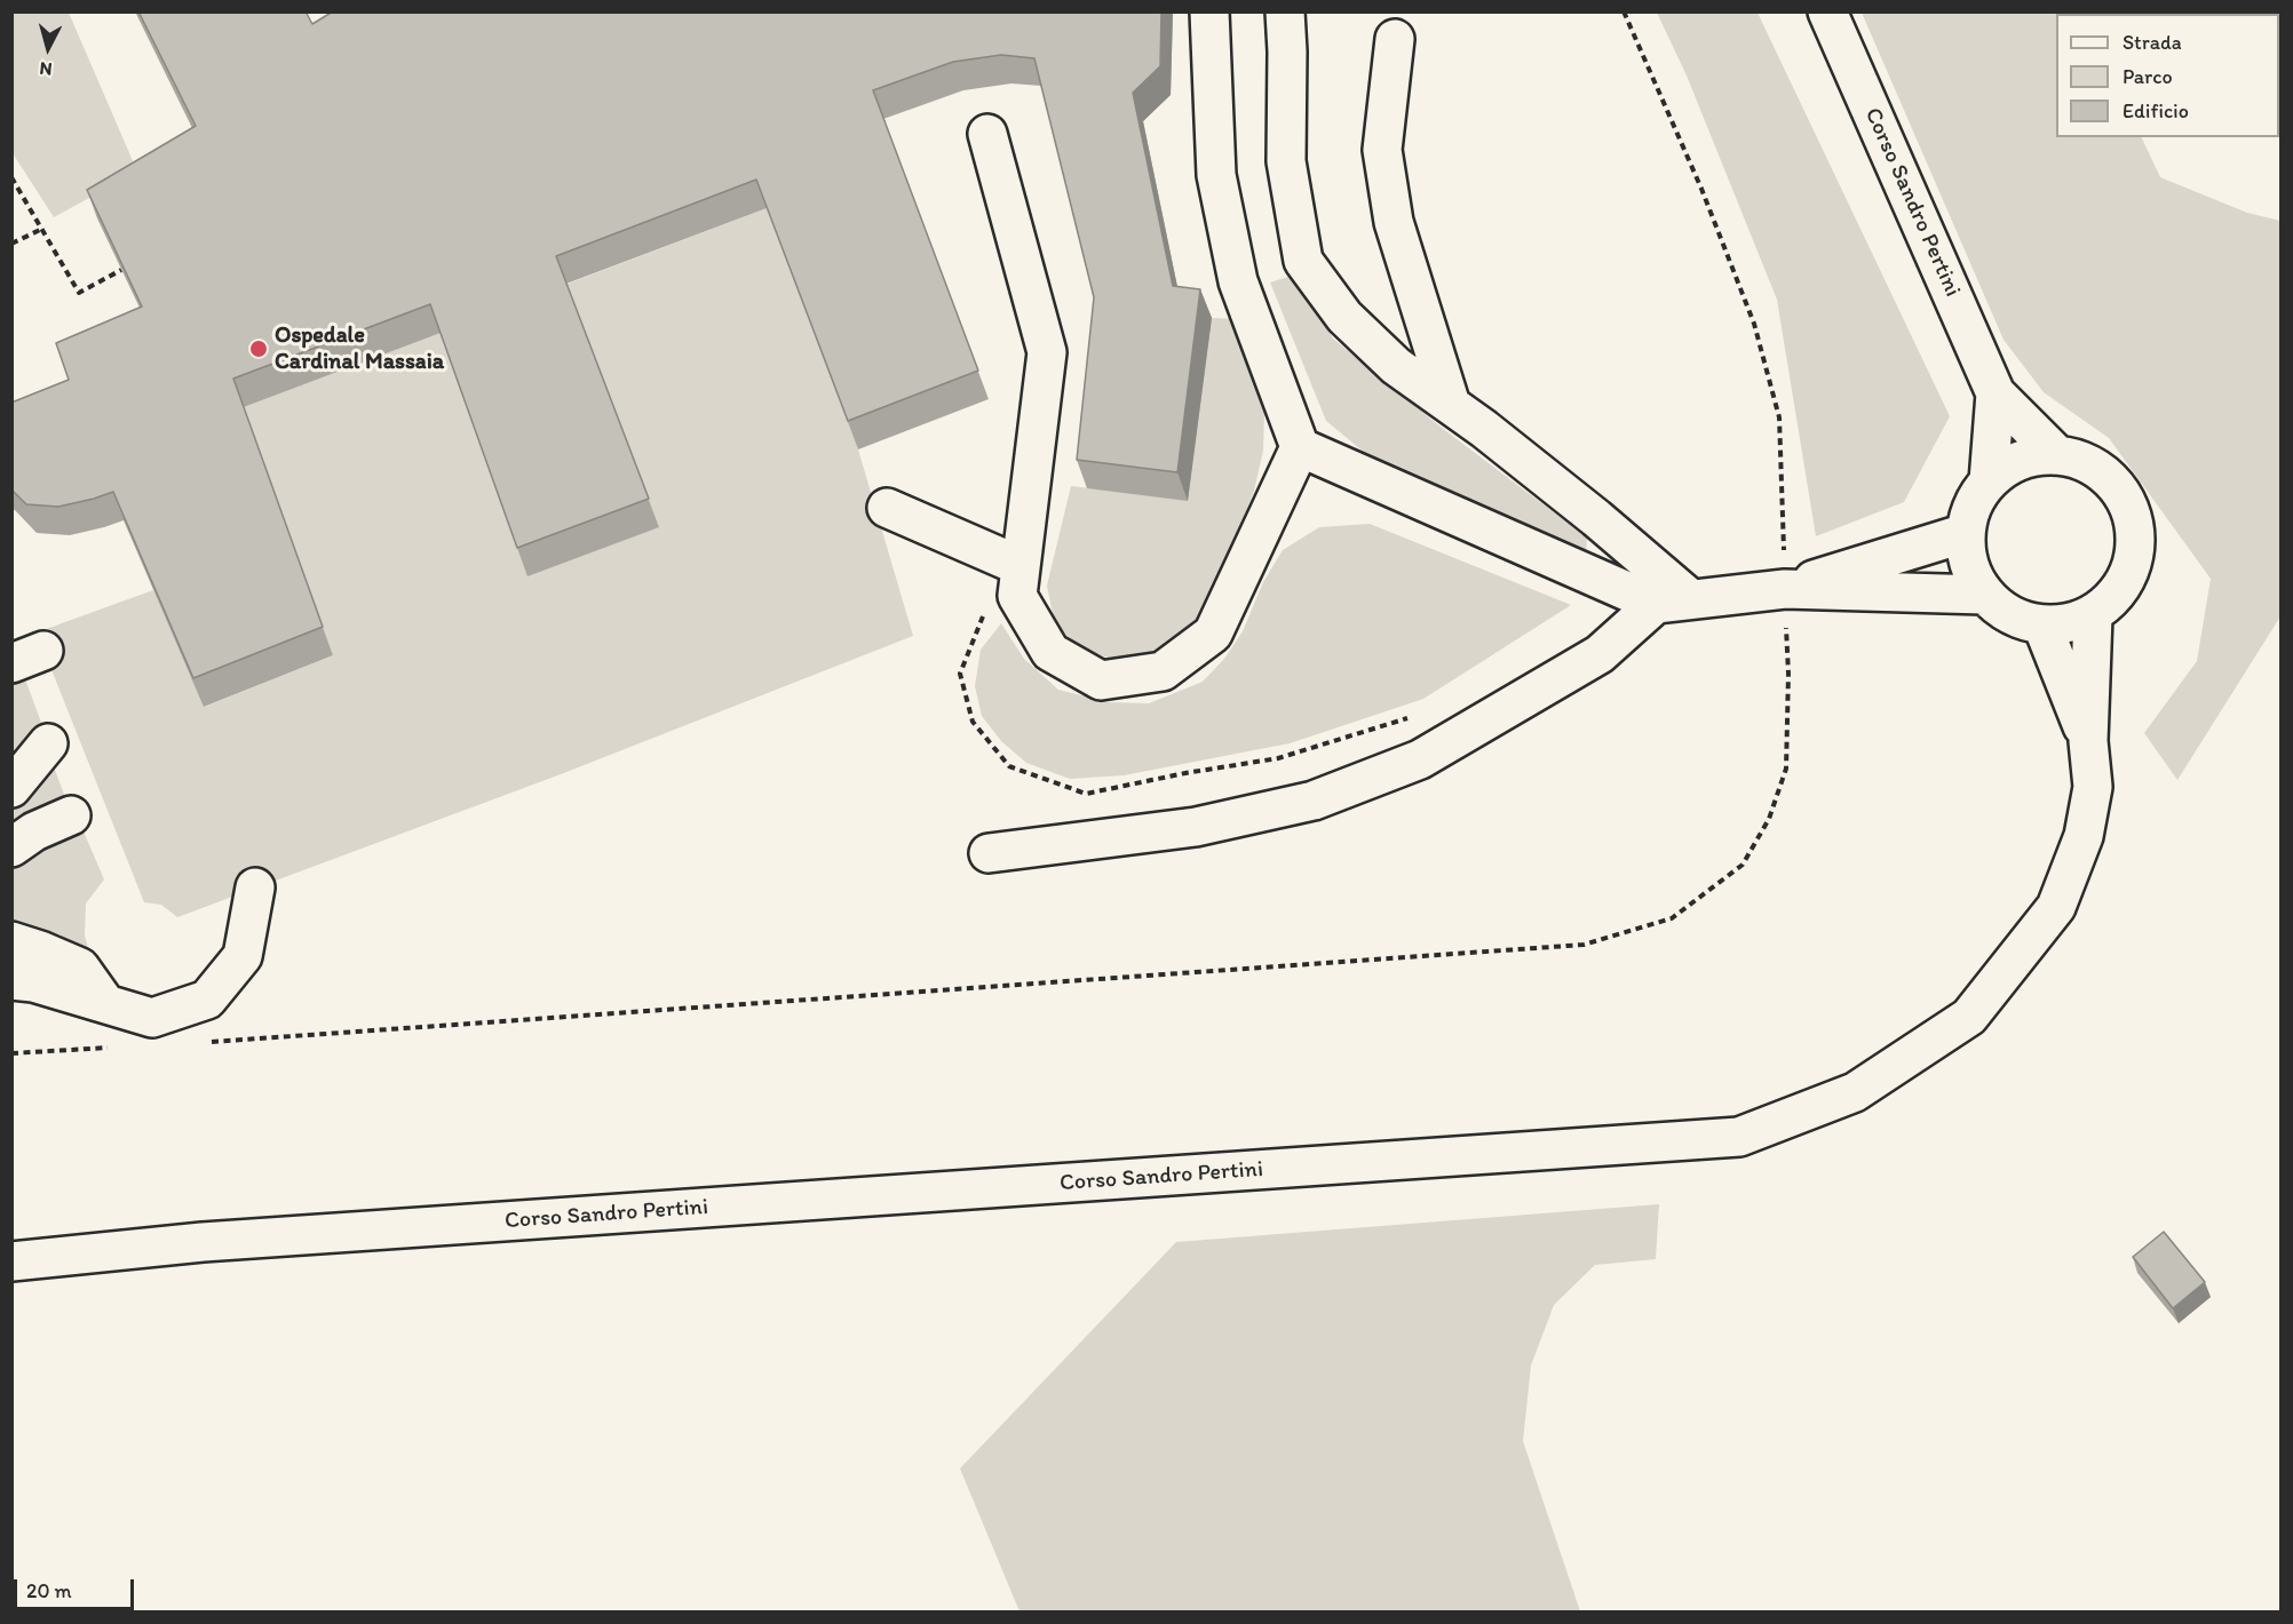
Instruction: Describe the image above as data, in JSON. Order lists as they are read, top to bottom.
{
  "streets": {
    "street": ["Corso Sandro Pertini"]
  },
  "places": ["Ospedale Cardinal Massaia"],
  "legend": ["Strada", "Parco", "Edificio"],
  "scale_bar": "20 m",
  "north": "bottom"
}
